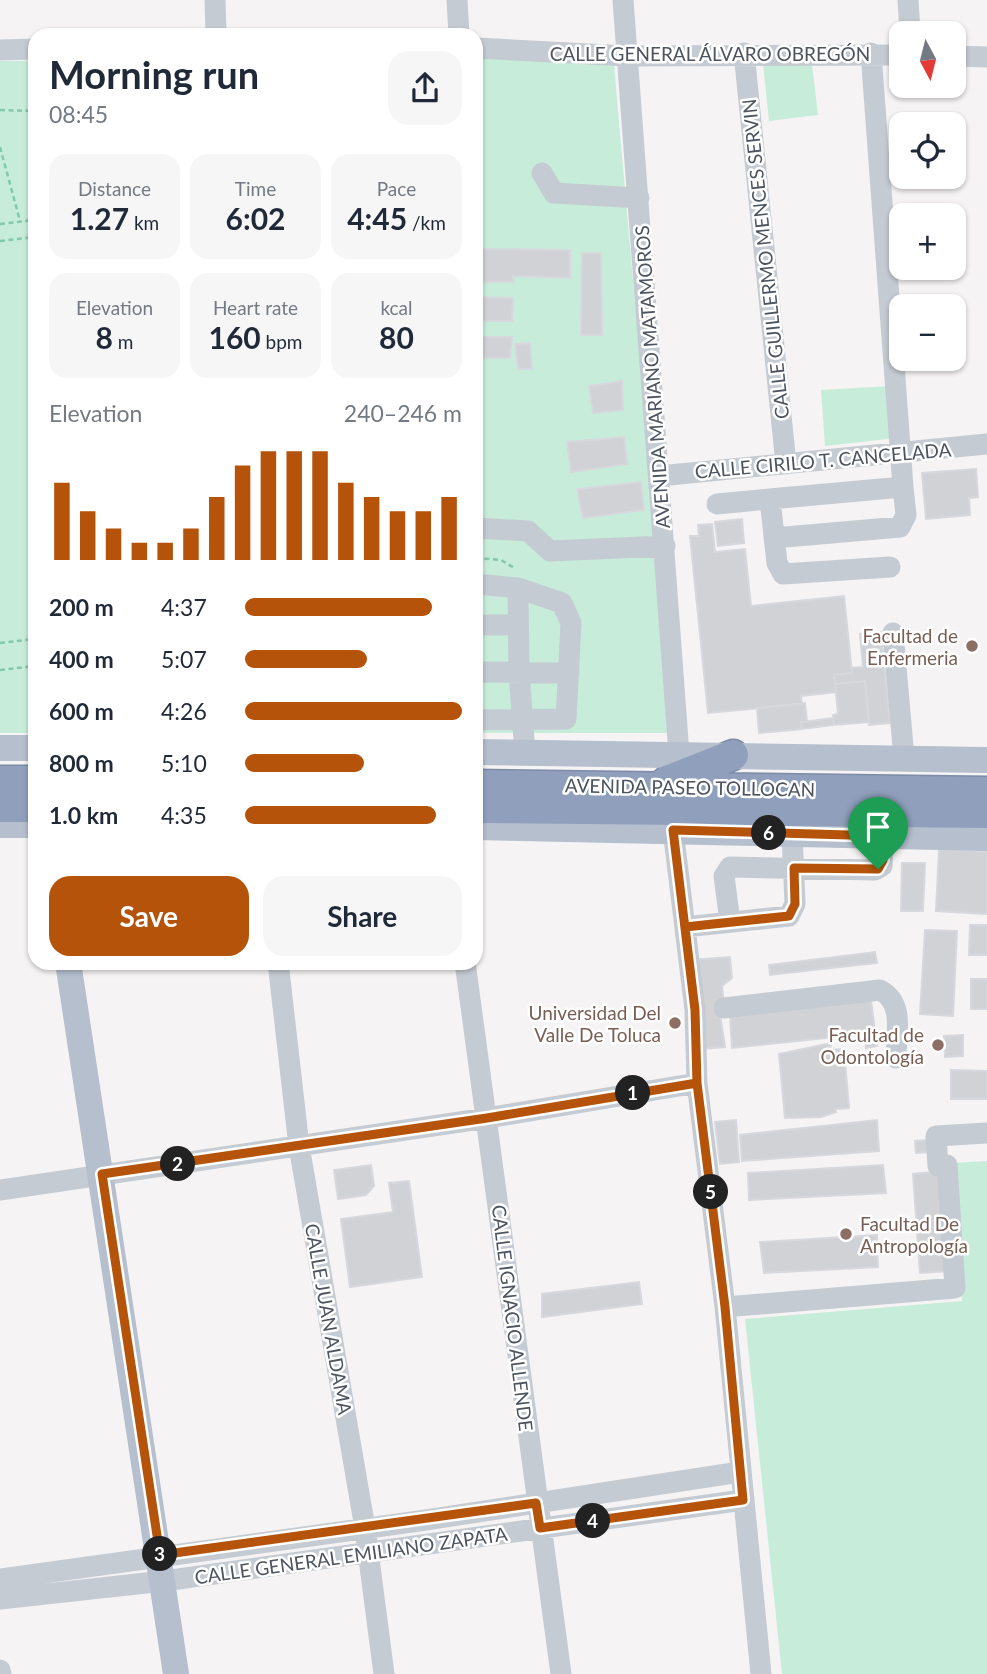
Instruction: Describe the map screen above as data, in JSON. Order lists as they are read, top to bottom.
{
  "streets": {
    "highway": ["AVENIDA PASEO TOLLOCAN"],
    "street": [
      "CALLE GENERAL ÁLVARO OBREGÓN",
      "CALLE GUILLERMO MENCES SERVIN",
      "AVENIDA MARIANO MATAMOROS",
      "CALLE CIRILO T. CANCELADA",
      "CALLE IGNACIO ALLENDE",
      "CALLE JUAN ALDAMA",
      "CALLE GENERAL EMILIANO ZAPATA"
    ]
  },
  "crossings": [
    ["CALLE GENERAL ÁLVARO OBREGÓN", "CALLE GUILLERMO MENCES SERVIN"],
    ["CALLE GENERAL ÁLVARO OBREGÓN", "AVENIDA MARIANO MATAMOROS"],
    ["CALLE GUILLERMO MENCES SERVIN", "CALLE CIRILO T. CANCELADA"],
    ["AVENIDA MARIANO MATAMOROS", "CALLE CIRILO T. CANCELADA"],
    ["AVENIDA MARIANO MATAMOROS", "AVENIDA PASEO TOLLOCAN"],
    ["CALLE IGNACIO ALLENDE", "CALLE GENERAL EMILIANO ZAPATA"],
    ["CALLE JUAN ALDAMA", "CALLE GENERAL EMILIANO ZAPATA"]
  ],
  "places": [
    "Facultad de Enfermeria",
    "Universidad Del Valle De Toluca",
    "Facultad de Odontología",
    "Facultad De Antropología"
  ],
  "north": "bottom",
  "page": {
    "map_buttons": ["+", "−"],
    "heading": ["Morning run", "08:45"],
    "stats": [
      ["Distance", "1.27 km"],
      ["Time", "6:02"],
      ["Pace", "4:45 /km"],
      ["Elevation", "8 m"],
      ["Heart rate", "160 bpm"],
      ["kcal", "80"]
    ],
    "chart": ["Elevation", "240–246 m"],
    "list": [
      {
        "name": "200 m",
        "note": "4:37"
      },
      {
        "name": "400 m",
        "note": "5:07"
      },
      {
        "name": "600 m",
        "note": "4:26"
      },
      {
        "name": "800 m",
        "note": "5:10"
      },
      {
        "name": "1.0 km",
        "note": "4:35"
      }
    ],
    "pins": [
      "6",
      "1",
      "2",
      "5",
      "4",
      "3"
    ],
    "buttons": ["Save", "Share"]
  }
}
